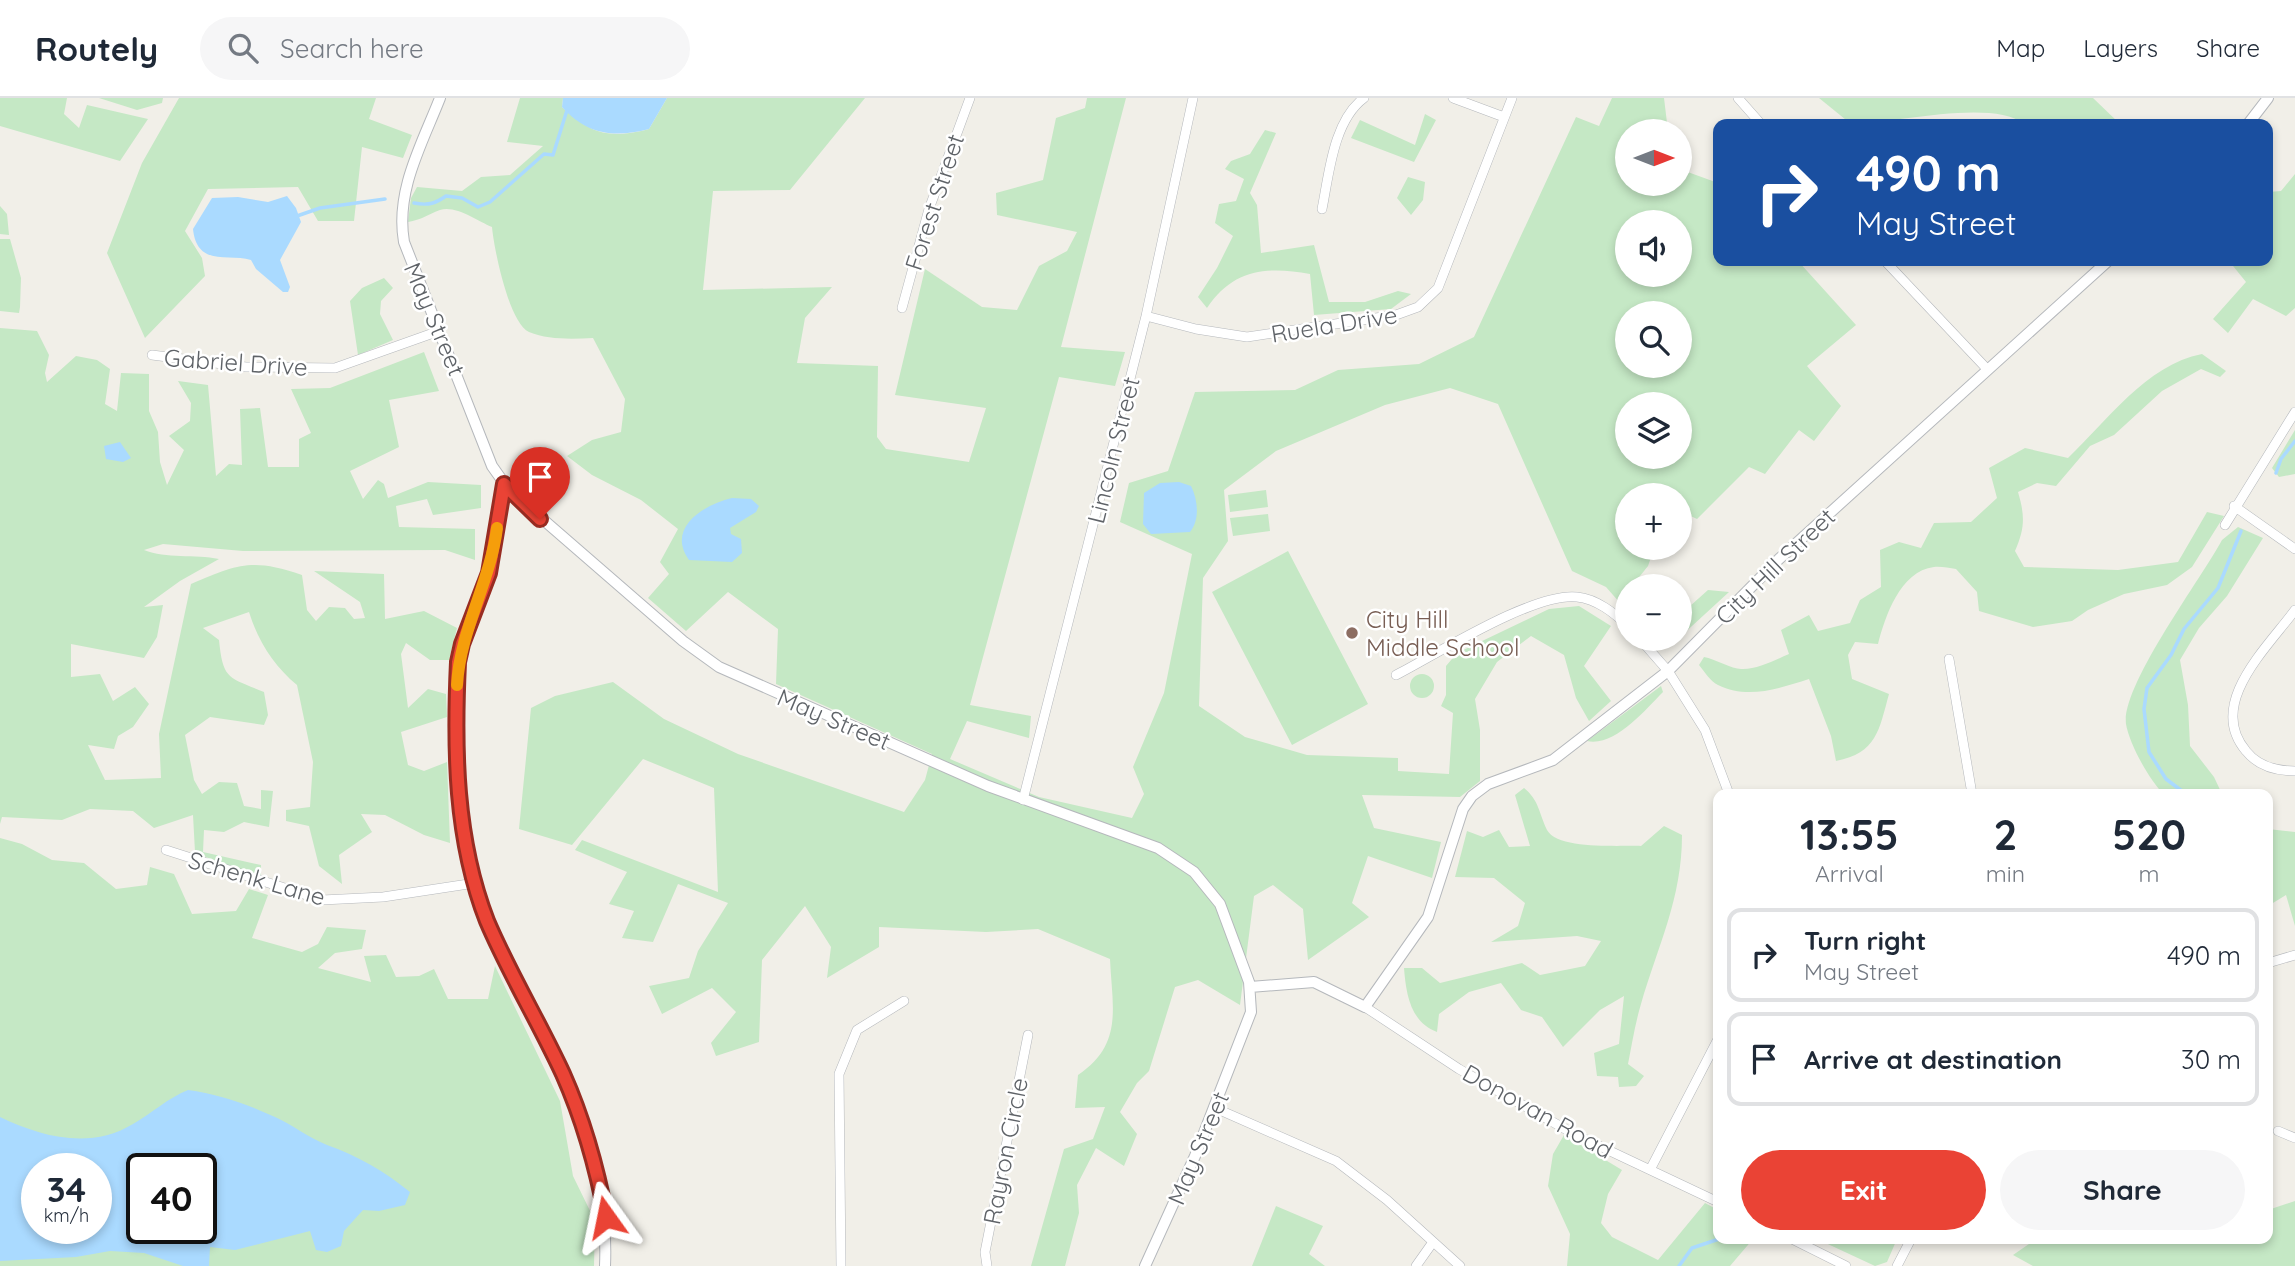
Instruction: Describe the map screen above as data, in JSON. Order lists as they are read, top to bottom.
{
  "streets": {
    "street": [
      "Forest Street",
      "May Street",
      "Ruela Drive",
      "Gabriel Drive",
      "Lincoln Street",
      "City Hill Street",
      "Schenk Lane",
      "Donovan Road",
      "Rayron Circle"
    ]
  },
  "crossings": [
    ["May Street", "Gabriel Drive"],
    ["May Street", "Lincoln Street"],
    ["Ruela Drive", "Lincoln Street"],
    ["City Hill Street", "Donovan Road"]
  ],
  "places": ["City Hill Middle School"],
  "north": "right",
  "page": {
    "header": "Routely",
    "search": "Search here",
    "nav": ["Map", "Layers", "Share"],
    "map_buttons": ["+", "−"],
    "turn": ["490 m", "May Street"],
    "eta": [
      "13:55",
      "Arrival",
      "2",
      "min",
      "520",
      "m"
    ],
    "list": [
      {
        "name": "Turn right",
        "note": "May Street",
        "value": "490 m"
      },
      {
        "name": "Arrive at destination",
        "value": "30 m"
      }
    ],
    "buttons": ["Exit", "Share"],
    "speed": "34 km/h",
    "limit": "40"
  }
}
